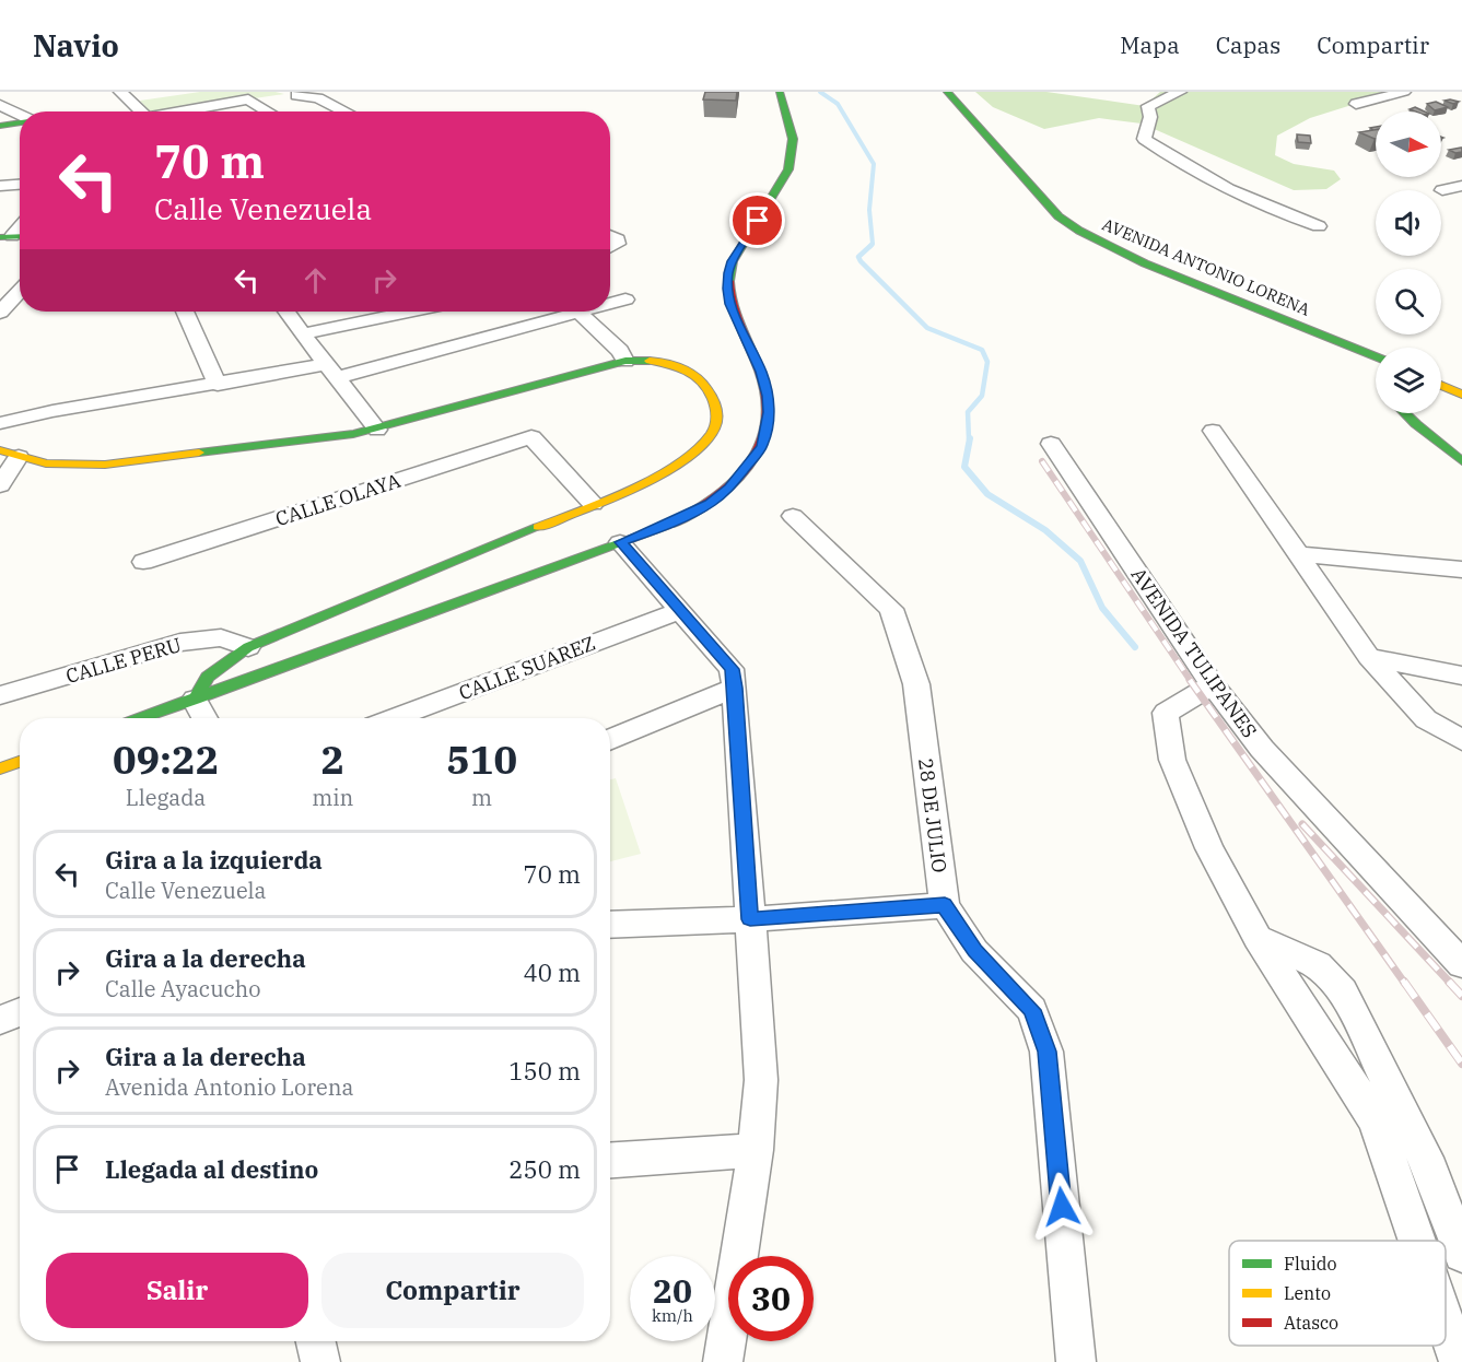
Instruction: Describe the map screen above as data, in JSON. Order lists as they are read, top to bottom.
{
  "streets": {
    "main road": ["AVENIDA ANTONIO LORENA"],
    "street": [
      "CALLE OLAYA",
      "AVENIDA TULIPANES",
      "CALLE PERU",
      "CALLE SUAREZ",
      "28 DE JULIO"
    ]
  },
  "legend": ["Fluido", "Lento", "Atasco"],
  "north": "right",
  "page": {
    "header": "Navio",
    "nav": ["Mapa", "Capas", "Compartir"],
    "turn": ["70 m", "Calle Venezuela"],
    "eta": [
      "09:22",
      "Llegada",
      "2",
      "min",
      "510",
      "m"
    ],
    "list": [
      {
        "name": "Gira a la izquierda",
        "note": "Calle Venezuela",
        "value": "70 m"
      },
      {
        "name": "Gira a la derecha",
        "note": "Calle Ayacucho",
        "value": "40 m"
      },
      {
        "name": "Gira a la derecha",
        "note": "Avenida Antonio Lorena",
        "value": "150 m"
      },
      {
        "name": "Llegada al destino",
        "value": "250 m"
      }
    ],
    "buttons": ["Salir", "Compartir"],
    "speed": "20 km/h",
    "limit": "30"
  }
}
